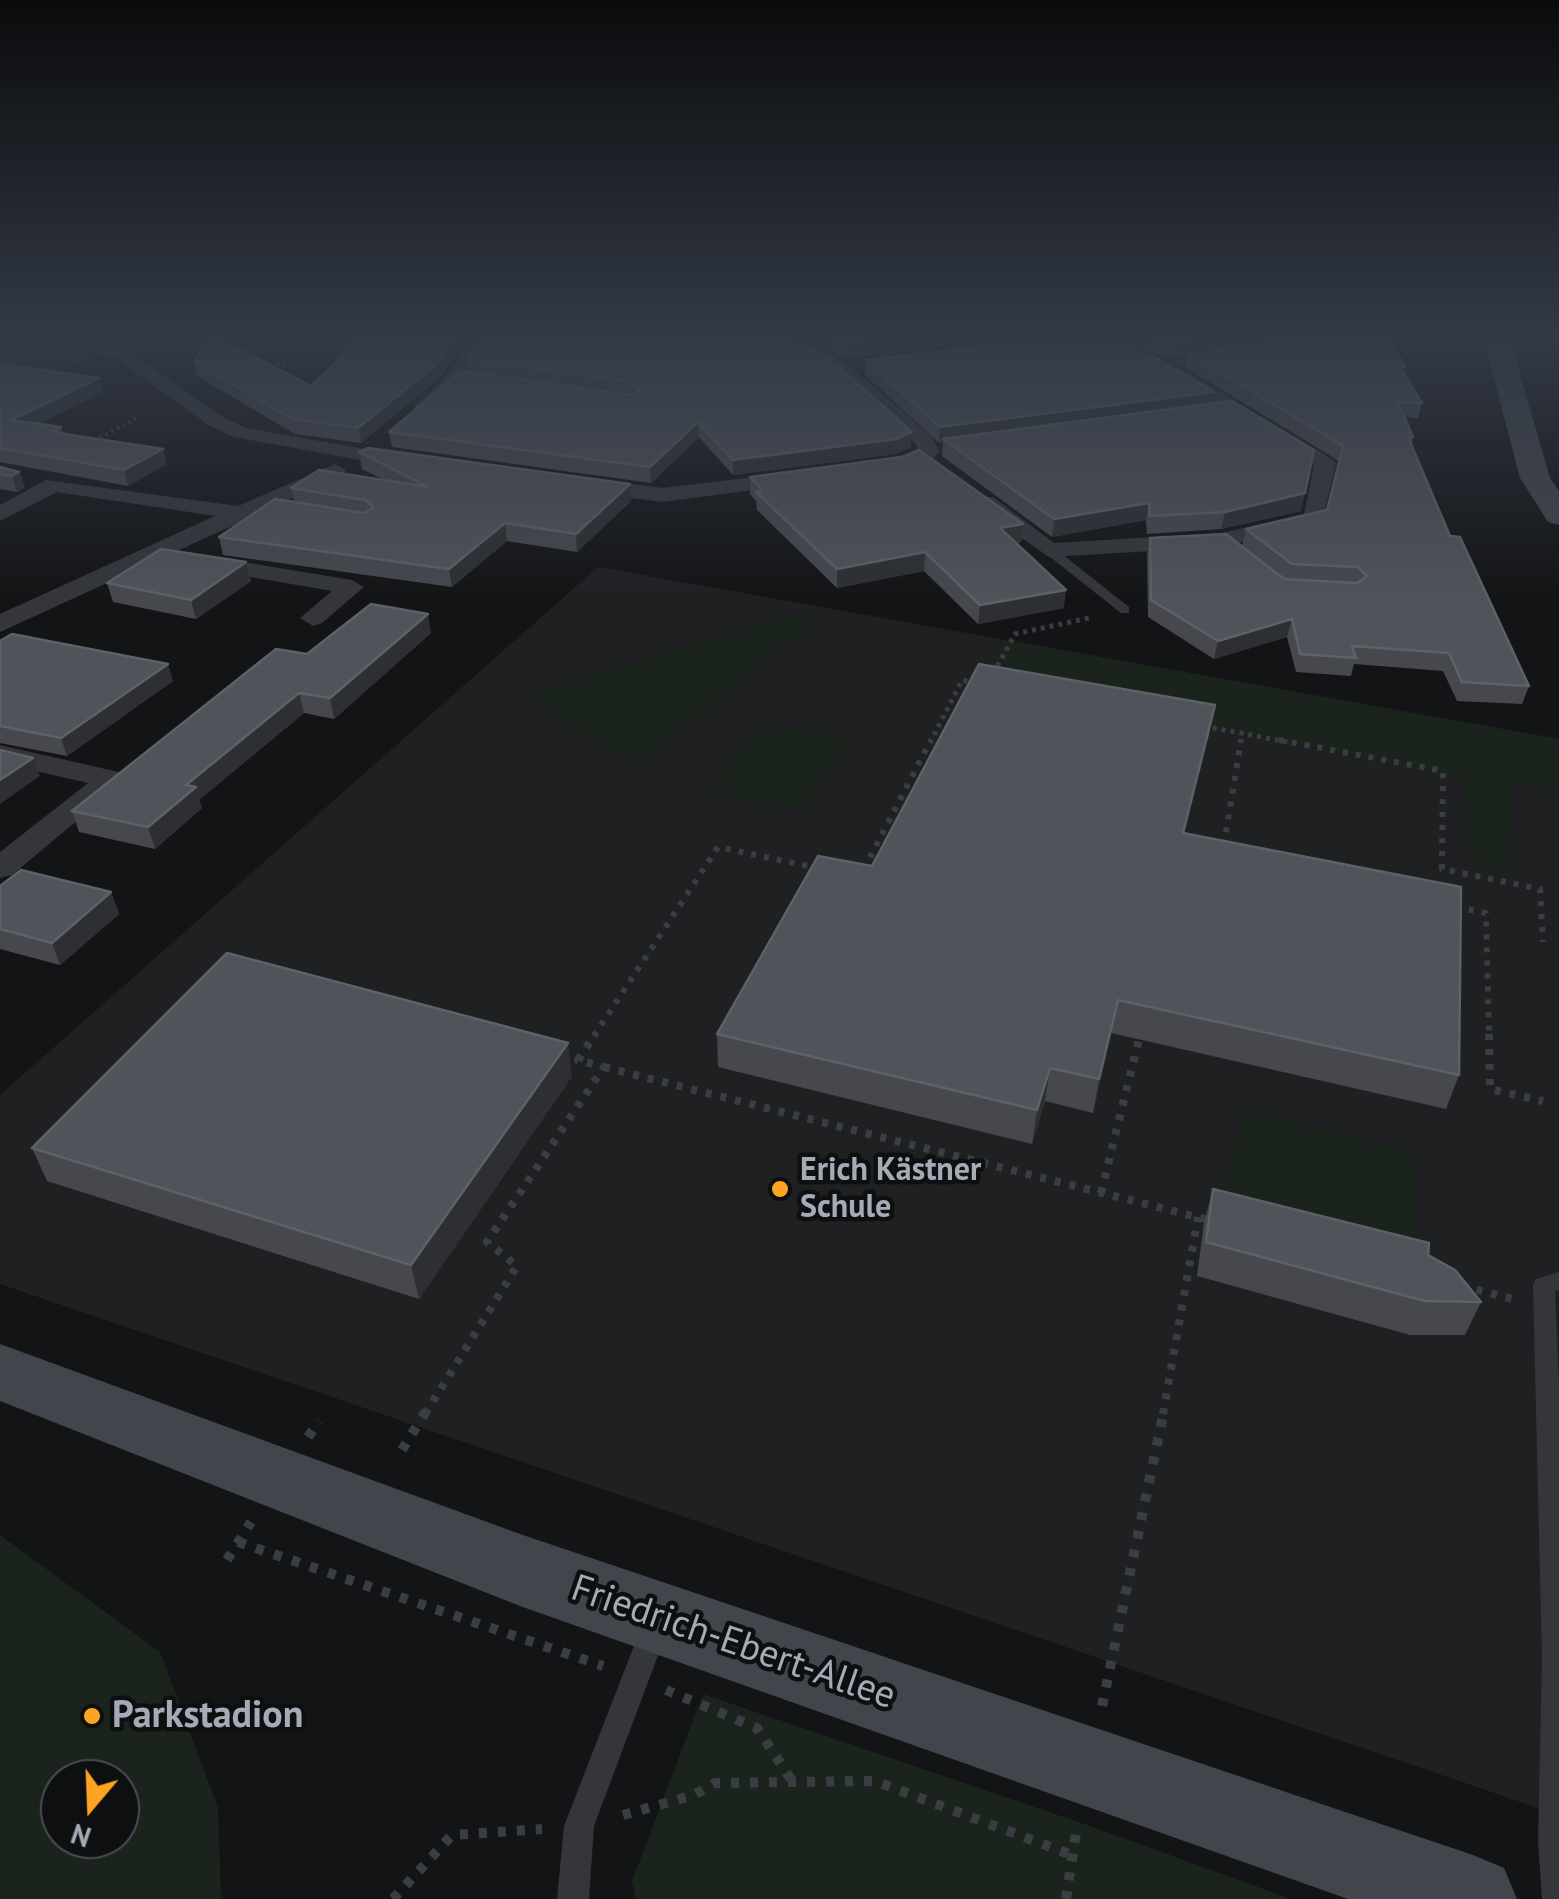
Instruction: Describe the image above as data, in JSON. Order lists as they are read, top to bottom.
{
  "streets": {
    "street": ["Friedrich-Ebert-Allee"]
  },
  "places": ["Erich Kästner Schule", "Parkstadion"],
  "north": "bottom"
}
